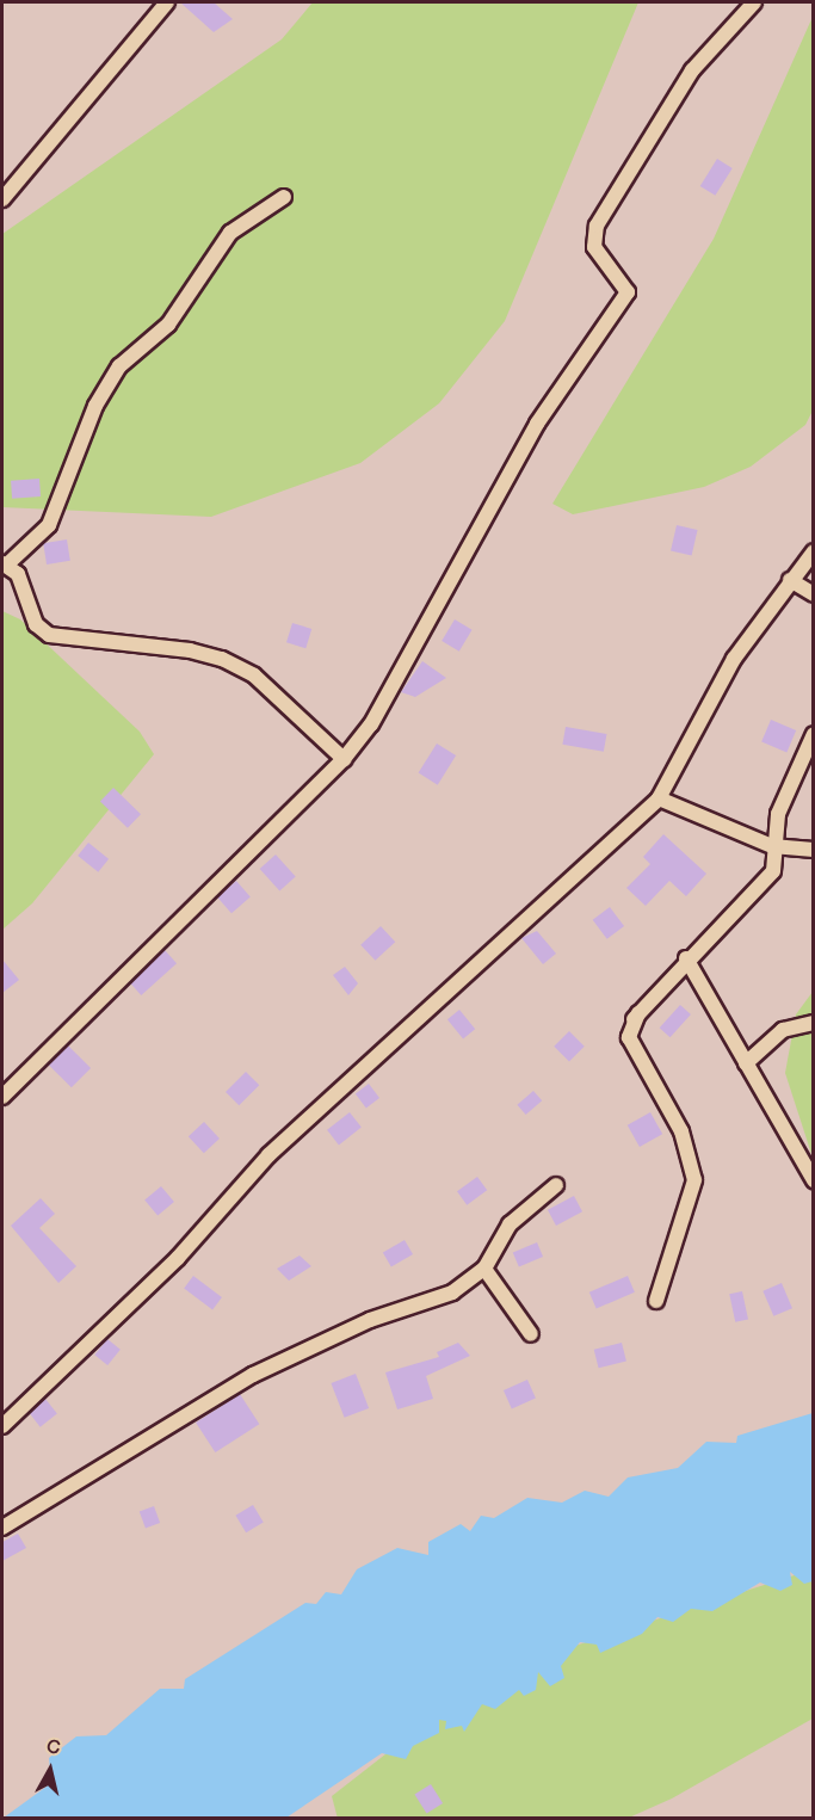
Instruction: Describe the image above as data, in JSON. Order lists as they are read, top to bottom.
{
  "north": "top"
}
